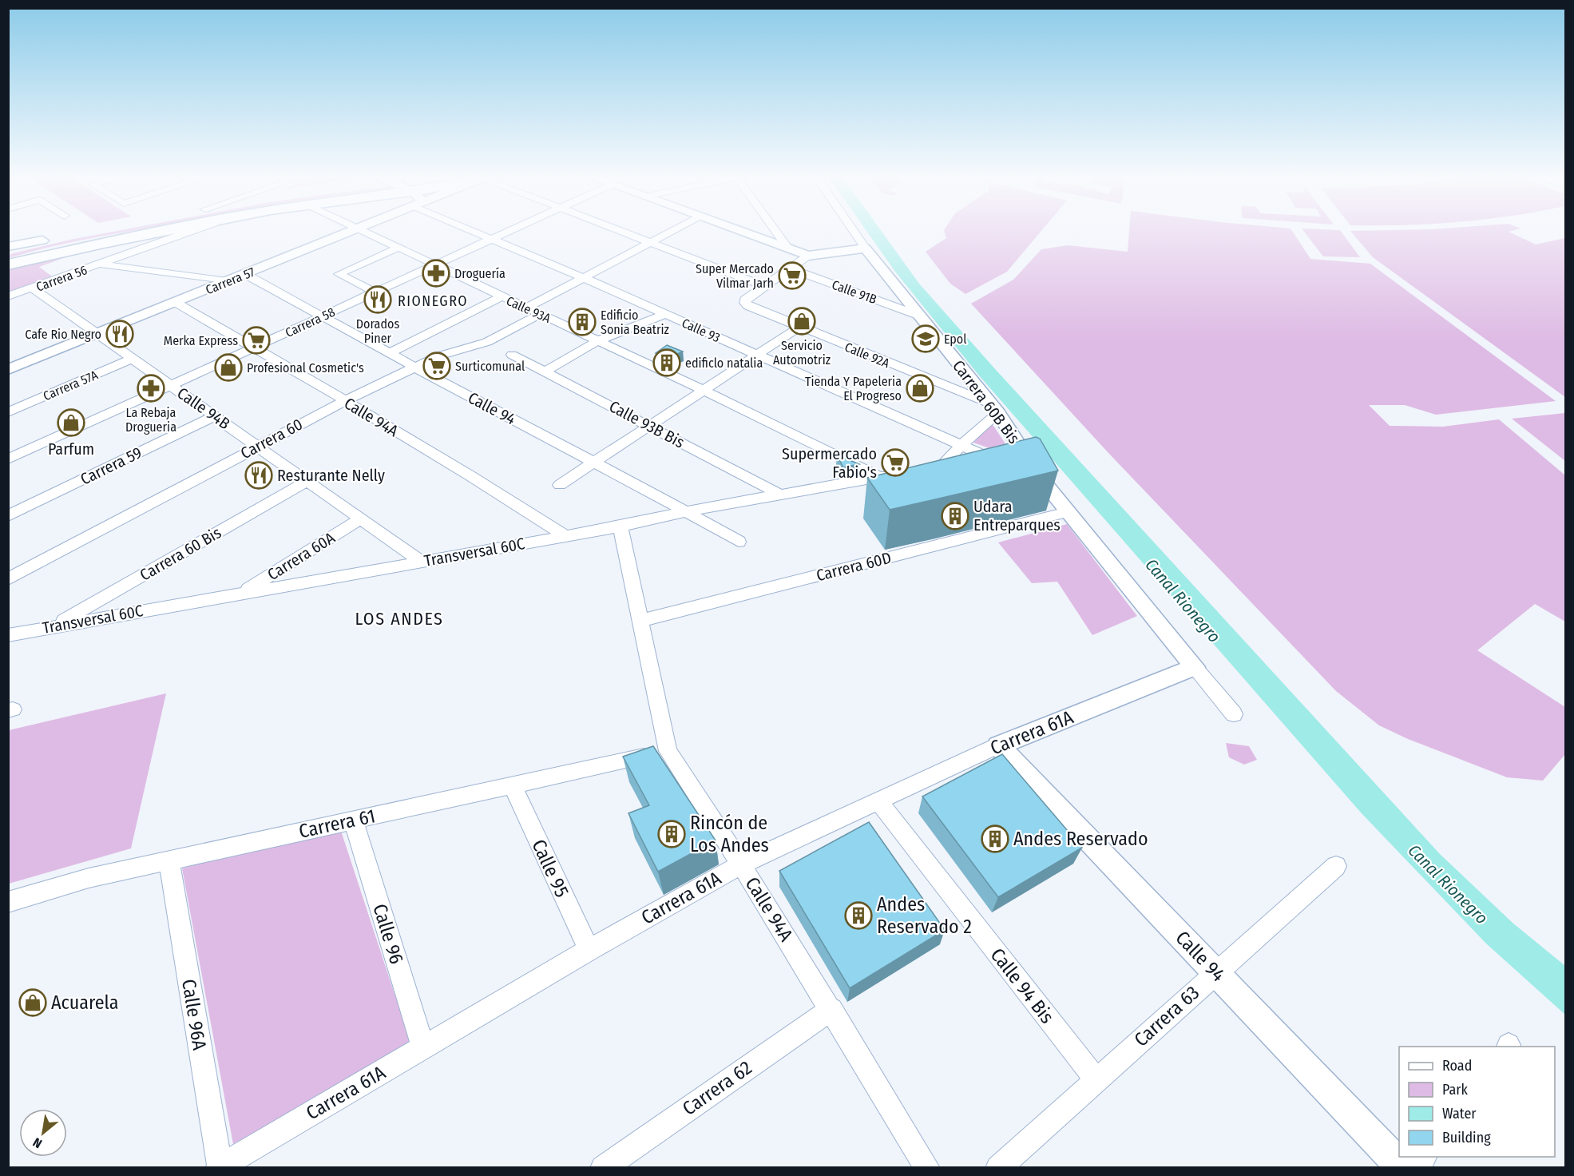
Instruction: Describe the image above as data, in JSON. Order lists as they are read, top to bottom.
{
  "streets": {
    "street": [
      "Carrera 56",
      "Carrera 57",
      "Calle 91B",
      "Calle 93A",
      "Carrera 58",
      "Calle 93",
      "Calle 92A",
      "Carrera 57A",
      "Carrera 60B Bis",
      "Calle 94B",
      "Calle 94",
      "Calle 94A",
      "Calle 93B Bis",
      "Carrera 60",
      "Carrera 59",
      "Transversal 60C",
      "Carrera 60 Bis",
      "Carrera 60A",
      "Carrera 60D",
      "Carrera 61A",
      "Carrera 61",
      "Calle 95",
      "Calle 96",
      "Calle 94 Bis",
      "Calle 96A",
      "Carrera 63",
      "Carrera 62"
    ]
  },
  "crossings": [
    ["Carrera 56", "Calle 94B"],
    ["Carrera 57", "Calle 94B"],
    ["Carrera 57", "Calle 94"],
    ["Carrera 57", "Calle 94A"],
    ["Calle 91B", "Carrera 60B Bis"],
    ["Calle 93A", "Carrera 58"],
    ["Calle 93A", "Carrera 60"],
    ["Calle 93A", "Transversal 60C"],
    ["Carrera 58", "Calle 93"],
    ["Carrera 58", "Calle 94B"],
    ["Carrera 58", "Calle 94"],
    ["Carrera 58", "Calle 94A"],
    ["Calle 92A", "Carrera 60B Bis"],
    ["Carrera 57A", "Calle 94B"],
    ["Carrera 60B Bis", "Carrera 60D"],
    ["Carrera 60B Bis", "Carrera 61A"],
    ["Calle 94B", "Carrera 60"],
    ["Calle 94B", "Carrera 59"],
    ["Calle 94B", "Transversal 60C"],
    ["Calle 94B", "Carrera 60 Bis"],
    ["Calle 94B", "Carrera 60A"],
    ["Calle 94", "Carrera 60"],
    ["Calle 94", "Transversal 60C"],
    ["Calle 94", "Carrera 61A"],
    ["Calle 94", "Carrera 63"],
    ["Calle 94A", "Carrera 60"],
    ["Calle 94A", "Transversal 60C"],
    ["Calle 94A", "Carrera 60D"],
    ["Calle 94A", "Carrera 61A"],
    ["Calle 94A", "Carrera 61"],
    ["Calle 94A", "Carrera 62"],
    ["Calle 93B Bis", "Transversal 60C"],
    ["Transversal 60C", "Carrera 60 Bis"],
    ["Transversal 60C", "Carrera 60A"],
    ["Carrera 61A", "Calle 95"],
    ["Carrera 61A", "Calle 96"],
    ["Carrera 61A", "Calle 94 Bis"],
    ["Carrera 61A", "Calle 96A"],
    ["Carrera 61", "Calle 95"],
    ["Carrera 61", "Calle 96"],
    ["Carrera 61", "Calle 96A"],
    ["Calle 94 Bis", "Carrera 63"]
  ],
  "districts": ["RIONEGRO", "LOS ANDES"],
  "water": ["Canal Rionegro"],
  "places": {
    "pharmacy": ["Droguería", "La Rebaja Drogueria"],
    "supermarket": [
      "Super Mercado Vilmar Jarh",
      "Merka Express",
      "Surticomunal",
      "Supermercado Fabio's"
    ],
    "restaurant": ["Dorados Piner", "Cafe Rio Negro", "Resturante Nelly"],
    "shop": [
      "Servicio Automotriz",
      "Profesional Cosmetic's",
      "Tienda Y Papeleria El Progreso",
      "Parfum",
      "Acuarela"
    ],
    "building": [
      "Edificio Sonia Beatriz",
      "edificlo natalia",
      "Udara Entreparques",
      "Rincón de Los Andes",
      "Andes Reservado",
      "Andes Reservado 2"
    ],
    "school or university": ["Epol"]
  },
  "legend": [
    "Road",
    "Park",
    "Water",
    "Building"
  ],
  "north": "bottom left"
}
